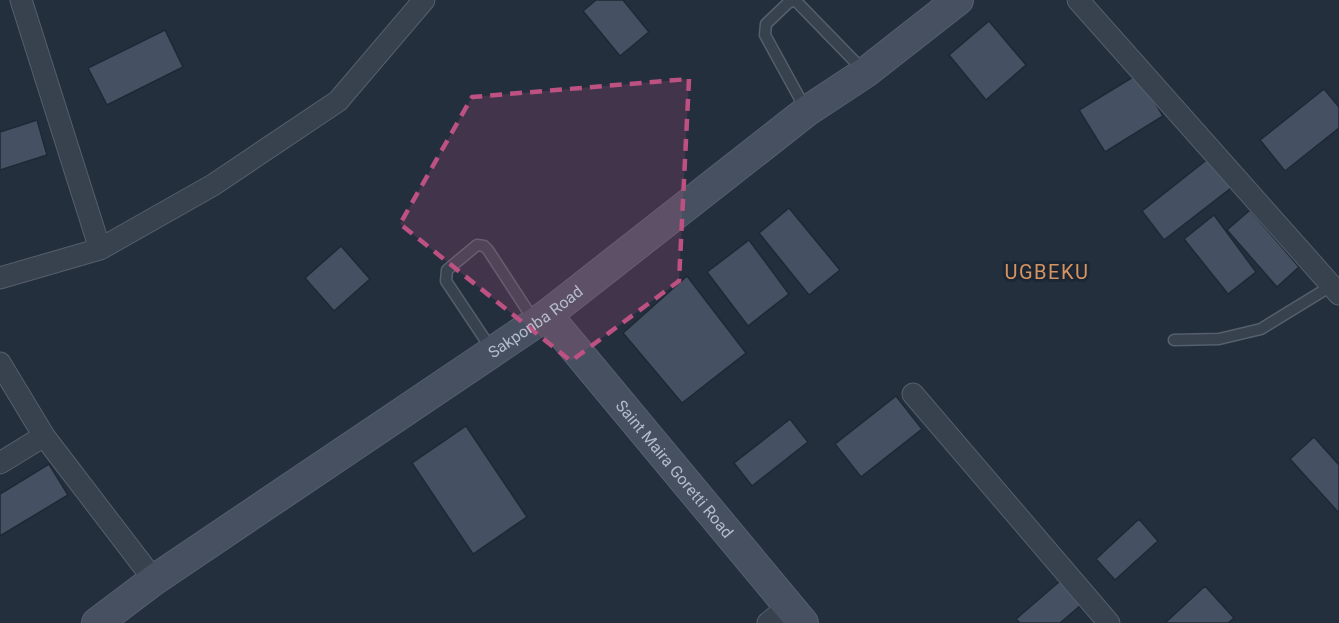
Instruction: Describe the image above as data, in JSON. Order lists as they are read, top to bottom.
{
  "streets": {
    "main road": ["Sakponba Road", "Saint Maira Goretti Road"]
  },
  "crossings": [
    ["Sakponba Road", "Saint Maira Goretti Road"]
  ],
  "districts": ["UGBEKU"]
}
